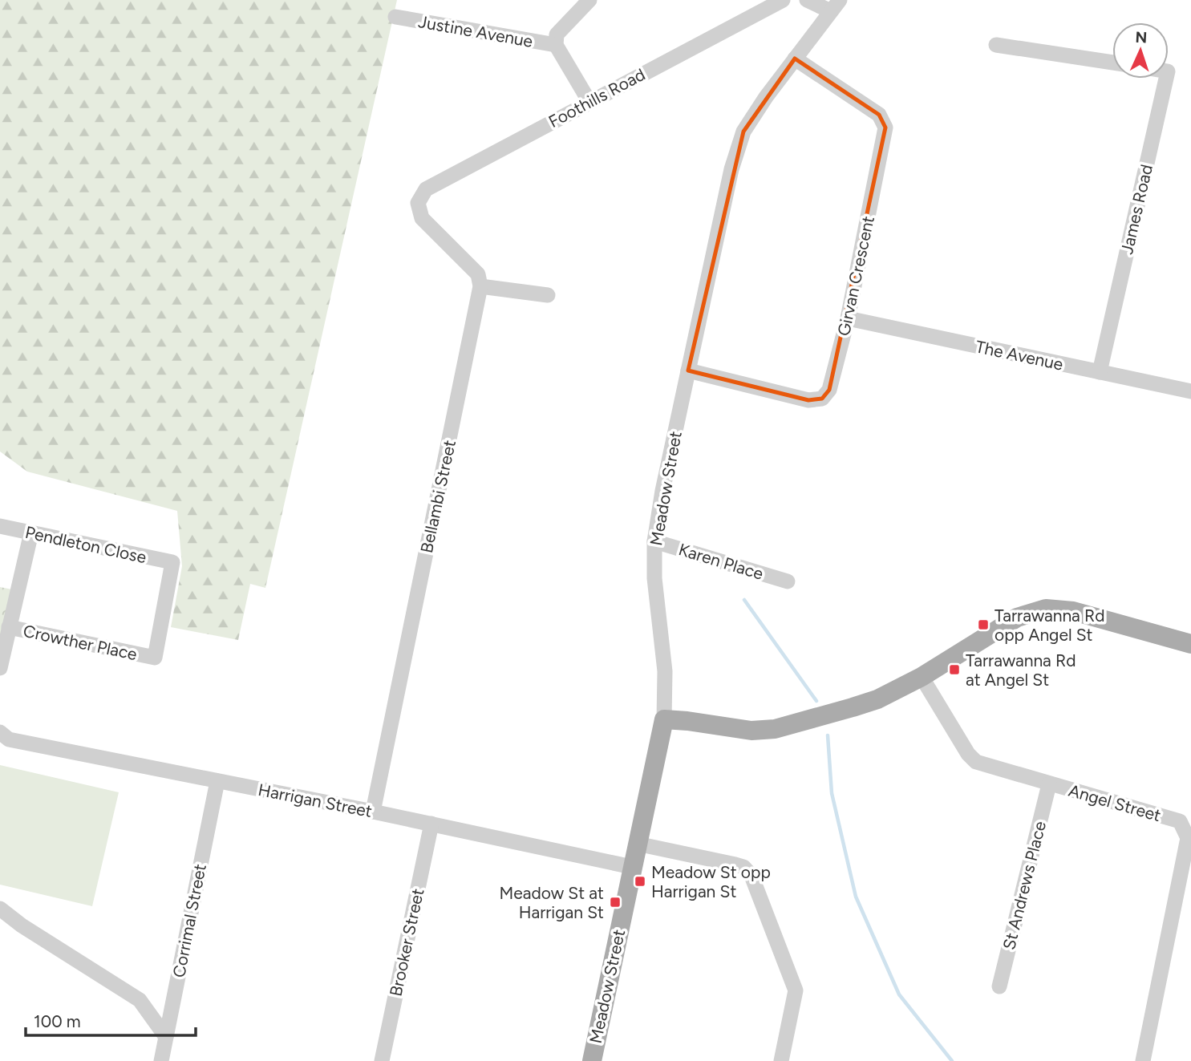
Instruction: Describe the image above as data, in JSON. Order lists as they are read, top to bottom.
{
  "streets": {
    "main road": ["Meadow Street"],
    "street": [
      "Justine Avenue",
      "Foothills Road",
      "James Road",
      "Girvan Crescent",
      "The Avenue",
      "Bellambi Street",
      "Pendleton Close",
      "Karen Place",
      "Crowther Place",
      "Harrigan Street",
      "Angel Street",
      "St Andrews Place",
      "Corrimal Street",
      "Brooker Street"
    ]
  },
  "crossings": [
    ["Foothills Road", "Bellambi Street"],
    ["James Road", "The Avenue"],
    ["Girvan Crescent", "The Avenue"],
    ["Girvan Crescent", "Meadow Street"],
    ["Meadow Street", "Karen Place"],
    ["Meadow Street", "Harrigan Street"],
    ["Bellambi Street", "Harrigan Street"],
    ["Pendleton Close", "Crowther Place"],
    ["Harrigan Street", "Corrimal Street"],
    ["Harrigan Street", "Brooker Street"],
    ["Angel Street", "St Andrews Place"]
  ],
  "places": {
    "transit": [
      "Tarrawanna Rd opp Angel St",
      "Tarrawanna Rd at Angel St",
      "Meadow St opp Harrigan St",
      "Meadow St at Harrigan St"
    ]
  },
  "scale_bar": "100 m",
  "north": "top"
}
